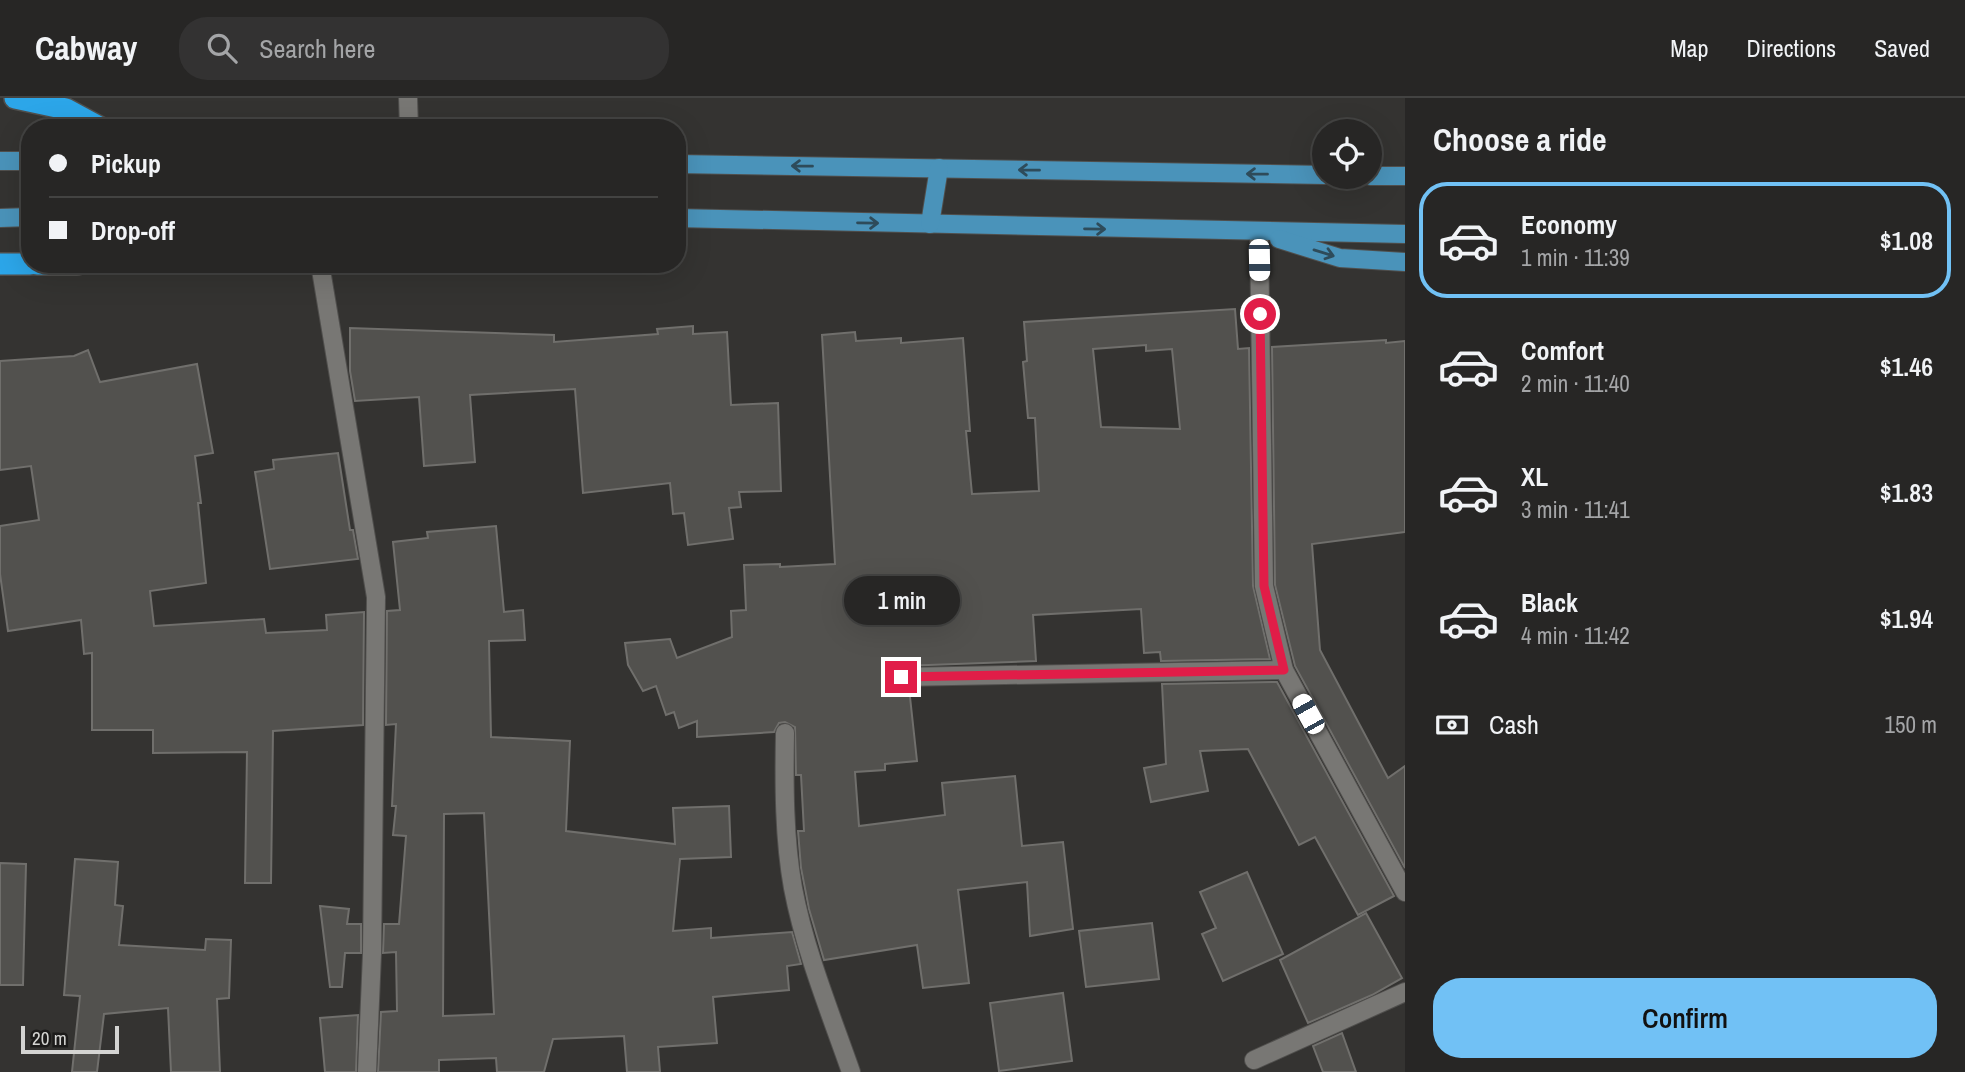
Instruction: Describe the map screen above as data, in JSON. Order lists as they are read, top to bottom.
{
  "scale_bar": "20 m",
  "page": {
    "header": "Cabway",
    "search": "Search here",
    "nav": ["Map", "Directions", "Saved"],
    "heading": "Choose a ride",
    "banner": ["Pickup", "Drop-off"],
    "list": [
      {
        "name": "Economy",
        "note": "1 min · 11:39",
        "value": "$1.08"
      },
      {
        "name": "Comfort",
        "note": "2 min · 11:40",
        "value": "$1.46"
      },
      {
        "name": "XL",
        "note": "3 min · 11:41",
        "value": "$1.83"
      },
      {
        "name": "Black",
        "note": "4 min · 11:42",
        "value": "$1.94"
      }
    ],
    "bubble": "1 min",
    "pay": ["Cash", "150 m"],
    "buttons": "Confirm",
    "scale": "20 m"
  }
}
